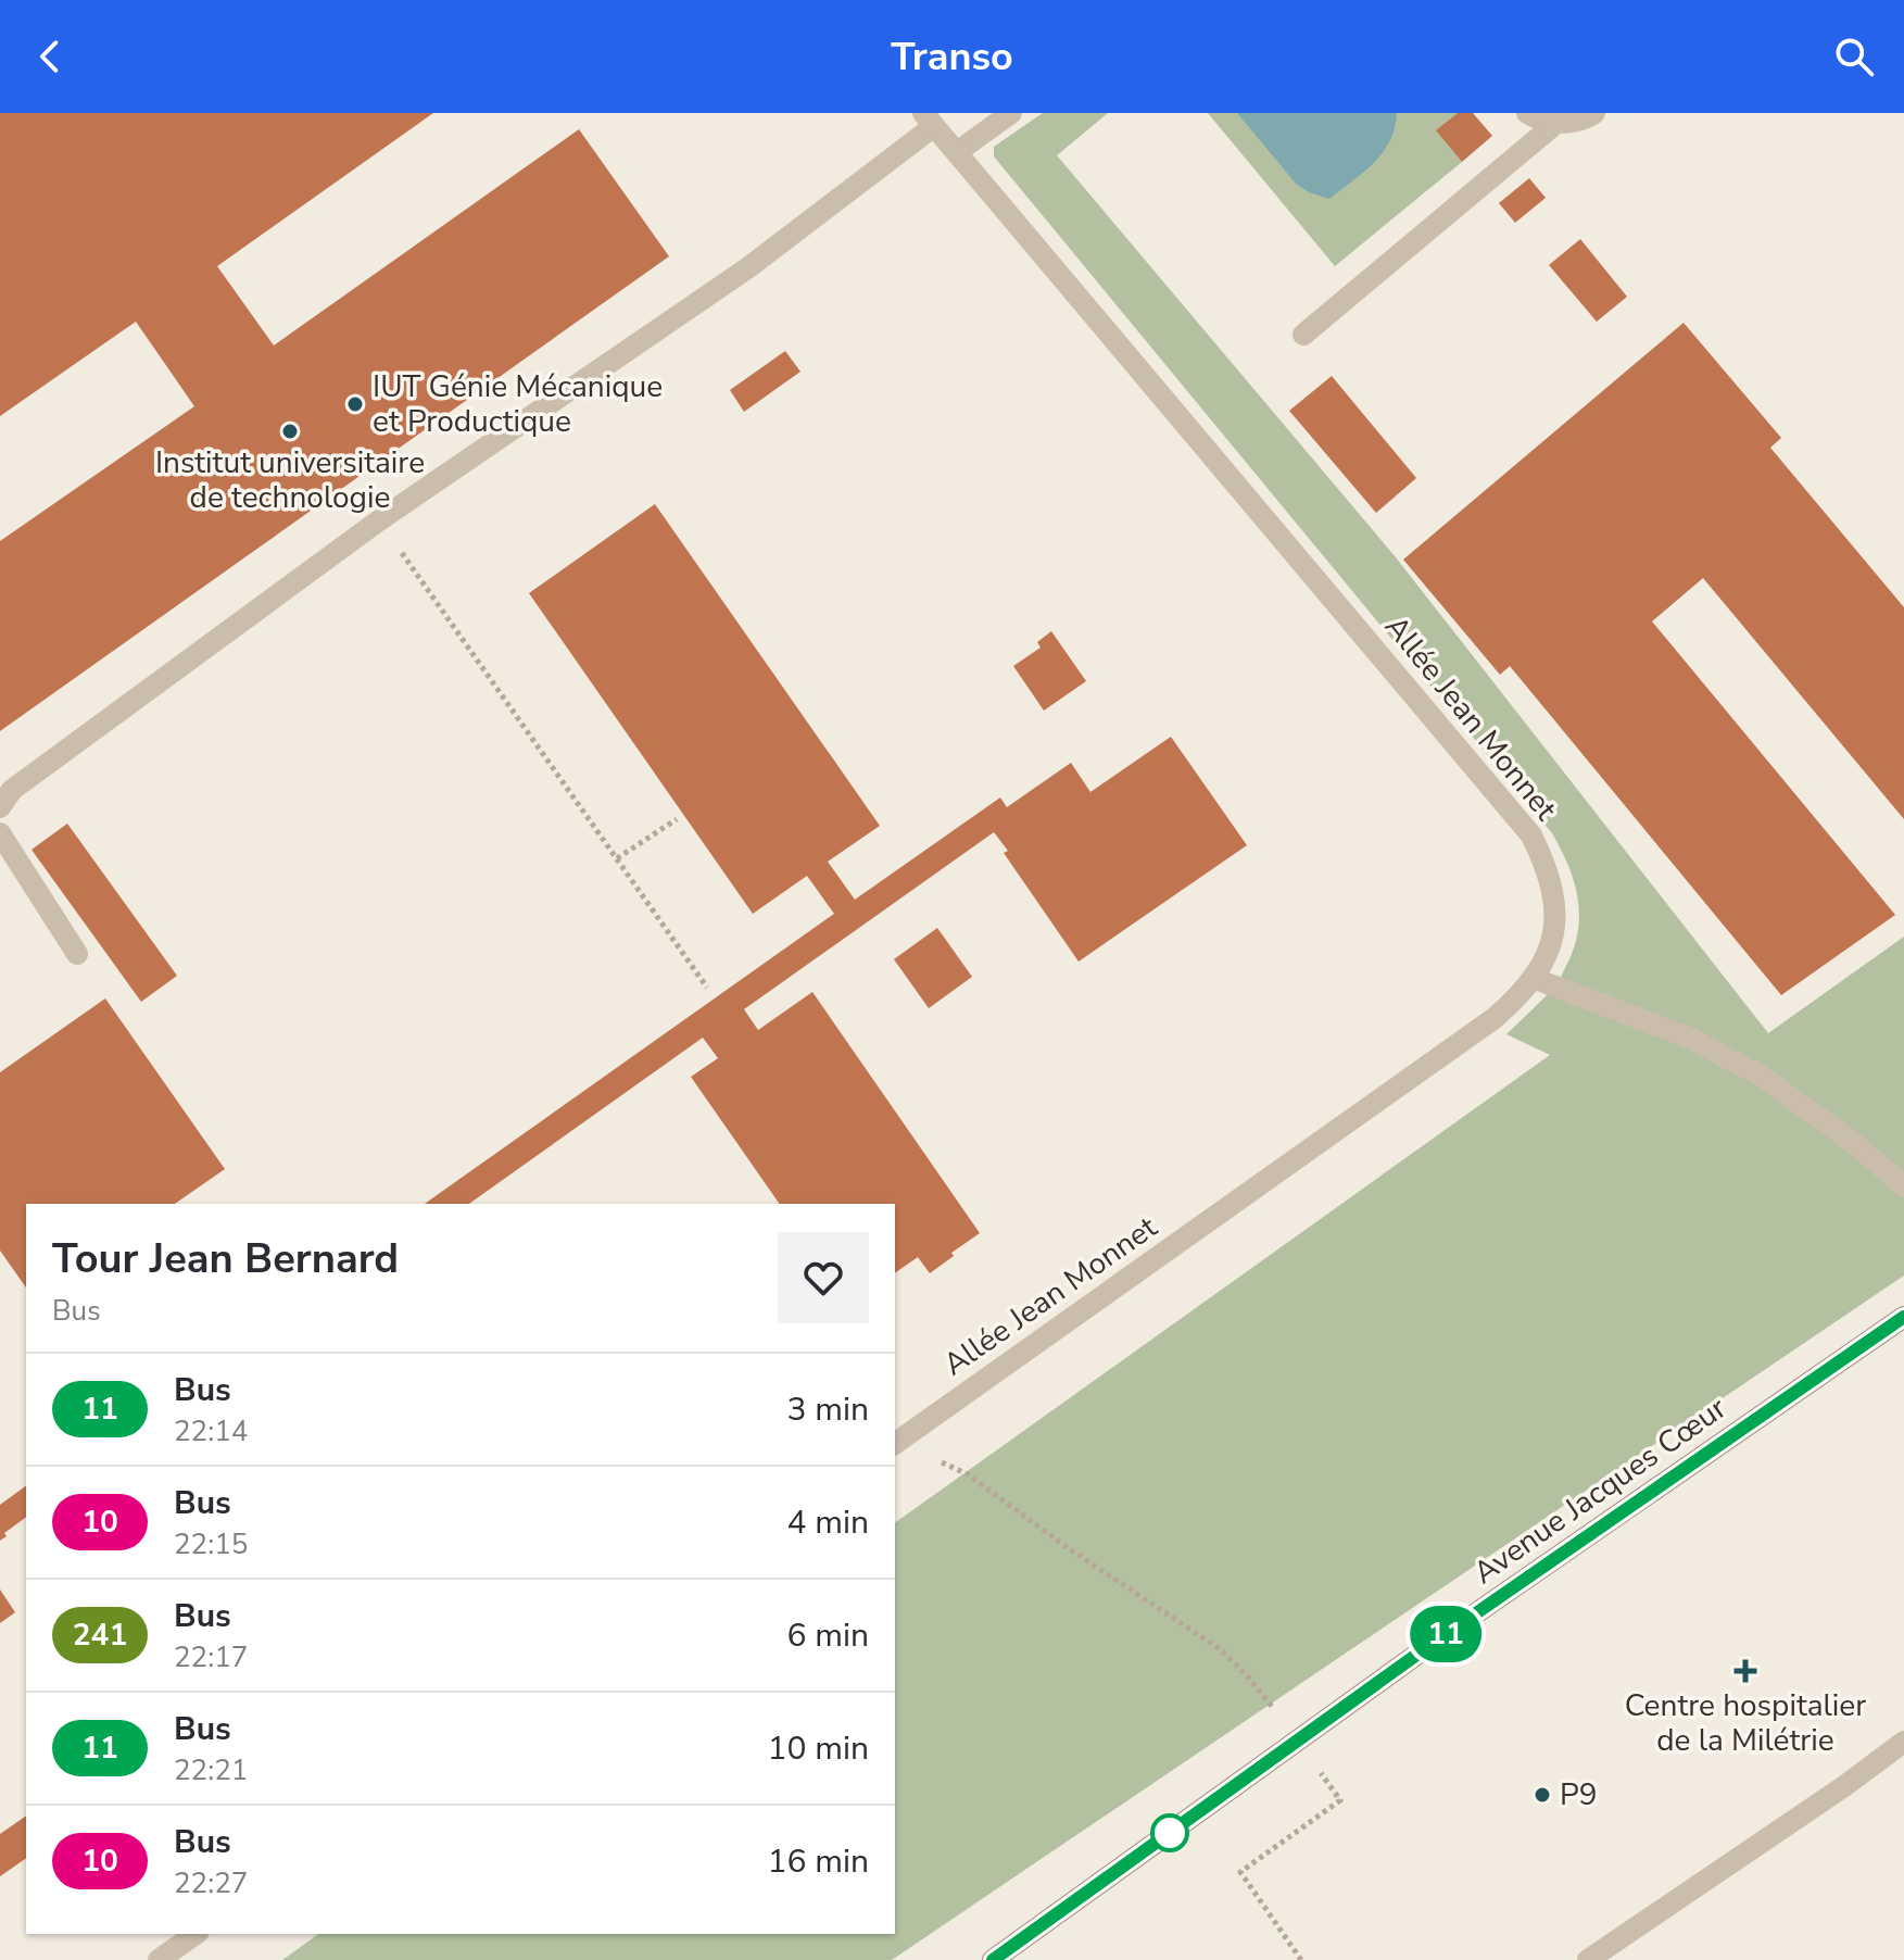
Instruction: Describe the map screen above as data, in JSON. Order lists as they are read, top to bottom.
{
  "streets": {
    "main road": ["Avenue Jacques Cœur"],
    "street": ["Allée Jean Monnet"]
  },
  "places": {
    "other": ["IUT Génie Mécanique et Productique", "Institut universitaire de technologie", "P9"],
    "health": ["Centre hospitalier de la Milétrie"]
  },
  "lines": ["bus line 11"],
  "page": {
    "header": "Transo",
    "on_map": "11",
    "heading": ["Tour Jean Bernard", "Bus"],
    "list": [
      {
        "mark": "11",
        "name": "Bus",
        "note": "22:14",
        "value": "3 min"
      },
      {
        "mark": "10",
        "name": "Bus",
        "note": "22:15",
        "value": "4 min"
      },
      {
        "mark": "241",
        "name": "Bus",
        "note": "22:17",
        "value": "6 min"
      },
      {
        "mark": "11",
        "name": "Bus",
        "note": "22:21",
        "value": "10 min"
      },
      {
        "mark": "10",
        "name": "Bus",
        "note": "22:27",
        "value": "16 min"
      }
    ]
  }
}
